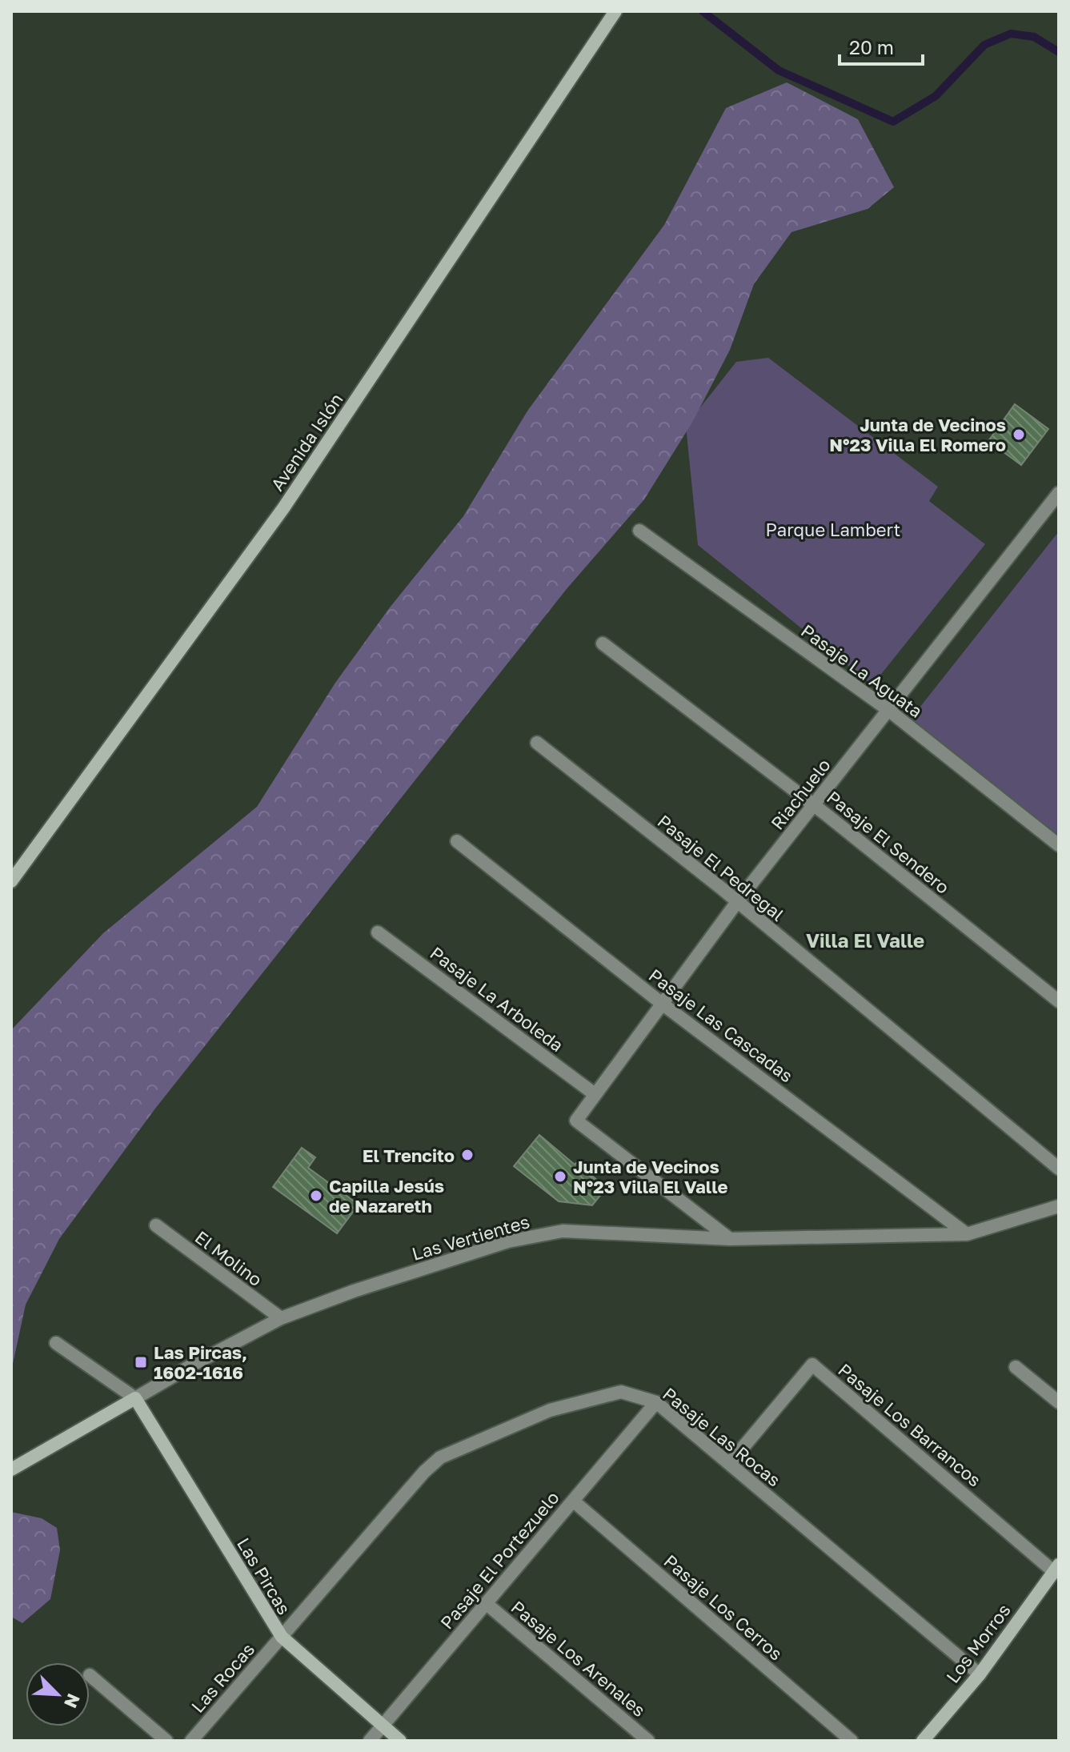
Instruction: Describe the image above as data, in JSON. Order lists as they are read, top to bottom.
{
  "streets": {
    "main road": [
      "Avenida Islón",
      "Las Vertientes",
      "Las Pircas",
      "Los Morros"
    ],
    "street": [
      "Pasaje La Aguata",
      "Riachuelo",
      "Pasaje El Sendero",
      "Pasaje El Pedregal",
      "Pasaje La Arboleda",
      "Pasaje Las Cascadas",
      "El Molino",
      "Pasaje Los Barrancos",
      "Pasaje Las Rocas",
      "Pasaje El Portezuelo",
      "Pasaje Los Cerros",
      "Pasaje Los Arenales",
      "Las Rocas"
    ]
  },
  "crossings": [
    ["Pasaje La Aguata", "Riachuelo"],
    ["Riachuelo", "Pasaje El Sendero"],
    ["Riachuelo", "Pasaje El Pedregal"],
    ["Riachuelo", "Pasaje La Arboleda"],
    ["Riachuelo", "Pasaje Las Cascadas"],
    ["Riachuelo", "Las Vertientes"],
    ["Pasaje Las Cascadas", "Las Vertientes"],
    ["Las Vertientes", "El Molino"],
    ["Las Vertientes", "Las Pircas"],
    ["Pasaje Los Barrancos", "Pasaje Las Rocas"],
    ["Pasaje Los Barrancos", "Los Morros"],
    ["Pasaje Las Rocas", "Pasaje El Portezuelo"],
    ["Pasaje Las Rocas", "Las Pircas"],
    ["Pasaje Las Rocas", "Los Morros"],
    ["Pasaje Las Rocas", "Las Rocas"],
    ["Pasaje El Portezuelo", "Las Pircas"],
    ["Pasaje El Portezuelo", "Pasaje Los Cerros"],
    ["Pasaje El Portezuelo", "Pasaje Los Arenales"],
    ["Las Pircas", "Las Rocas"]
  ],
  "districts": ["Villa El Valle"],
  "parks": ["Parque Lambert"],
  "places": {
    "other": [
      "Junta de Vecinos N°23 Villa El Romero",
      "El Trencito",
      "Junta de Vecinos N°23 Villa El Valle",
      "Capilla Jesús de Nazareth"
    ],
    "transit": ["Las Pircas, 1602-1616"]
  },
  "scale_bar": "20 m",
  "north": "bottom right"
}
